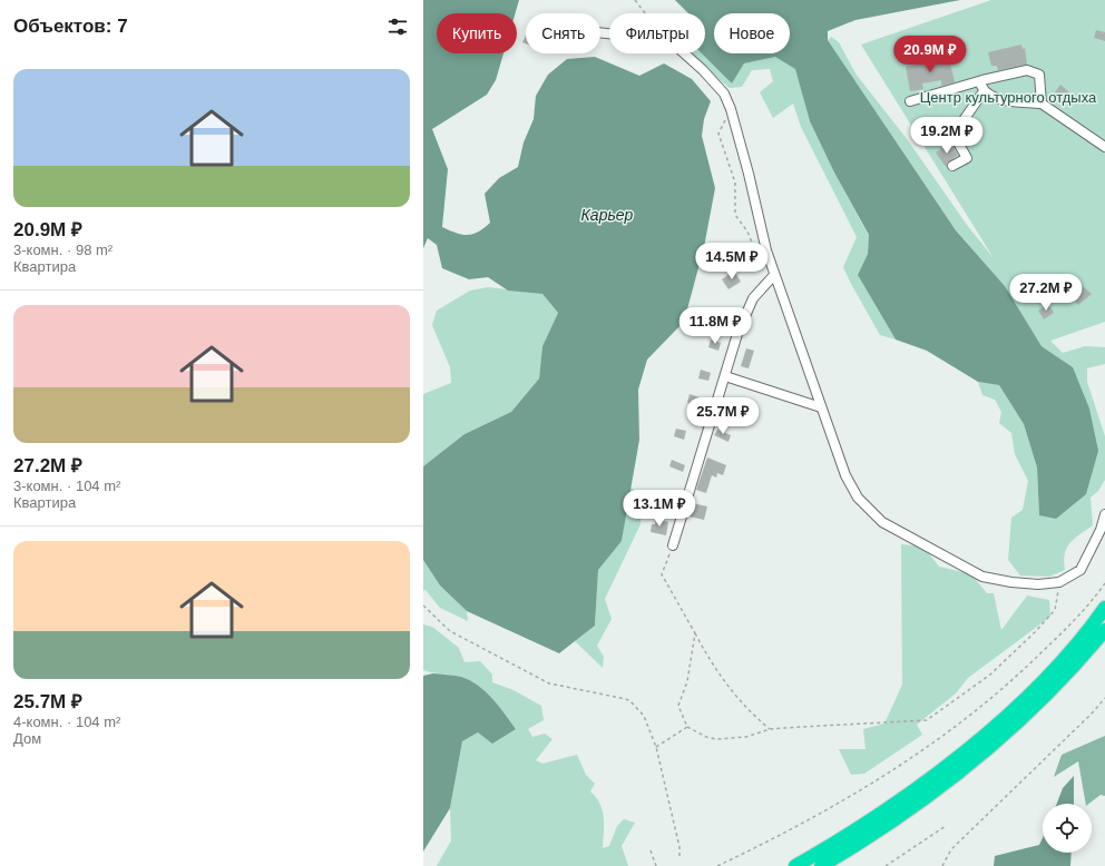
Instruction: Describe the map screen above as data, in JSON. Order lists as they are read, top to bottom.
{
  "water": ["Карьер"],
  "parks": ["Центр культурного отдыха"],
  "page": {
    "heading": "Объектов: 7",
    "chip": [
      "Купить",
      "Снять",
      "Фильтры",
      "Новое"
    ],
    "price": [
      "20.9M ₽",
      "19.2M ₽",
      "14.5M ₽",
      "27.2M ₽",
      "11.8M ₽",
      "25.7M ₽",
      "13.1M ₽"
    ],
    "list": [
      {
        "name": "20.9M ₽",
        "note": "3-комн. · 98 m² · Квартира"
      },
      {
        "name": "27.2M ₽",
        "note": "3-комн. · 104 m² · Квартира"
      },
      {
        "name": "25.7M ₽",
        "note": "4-комн. · 104 m² · Дом"
      }
    ]
  }
}
